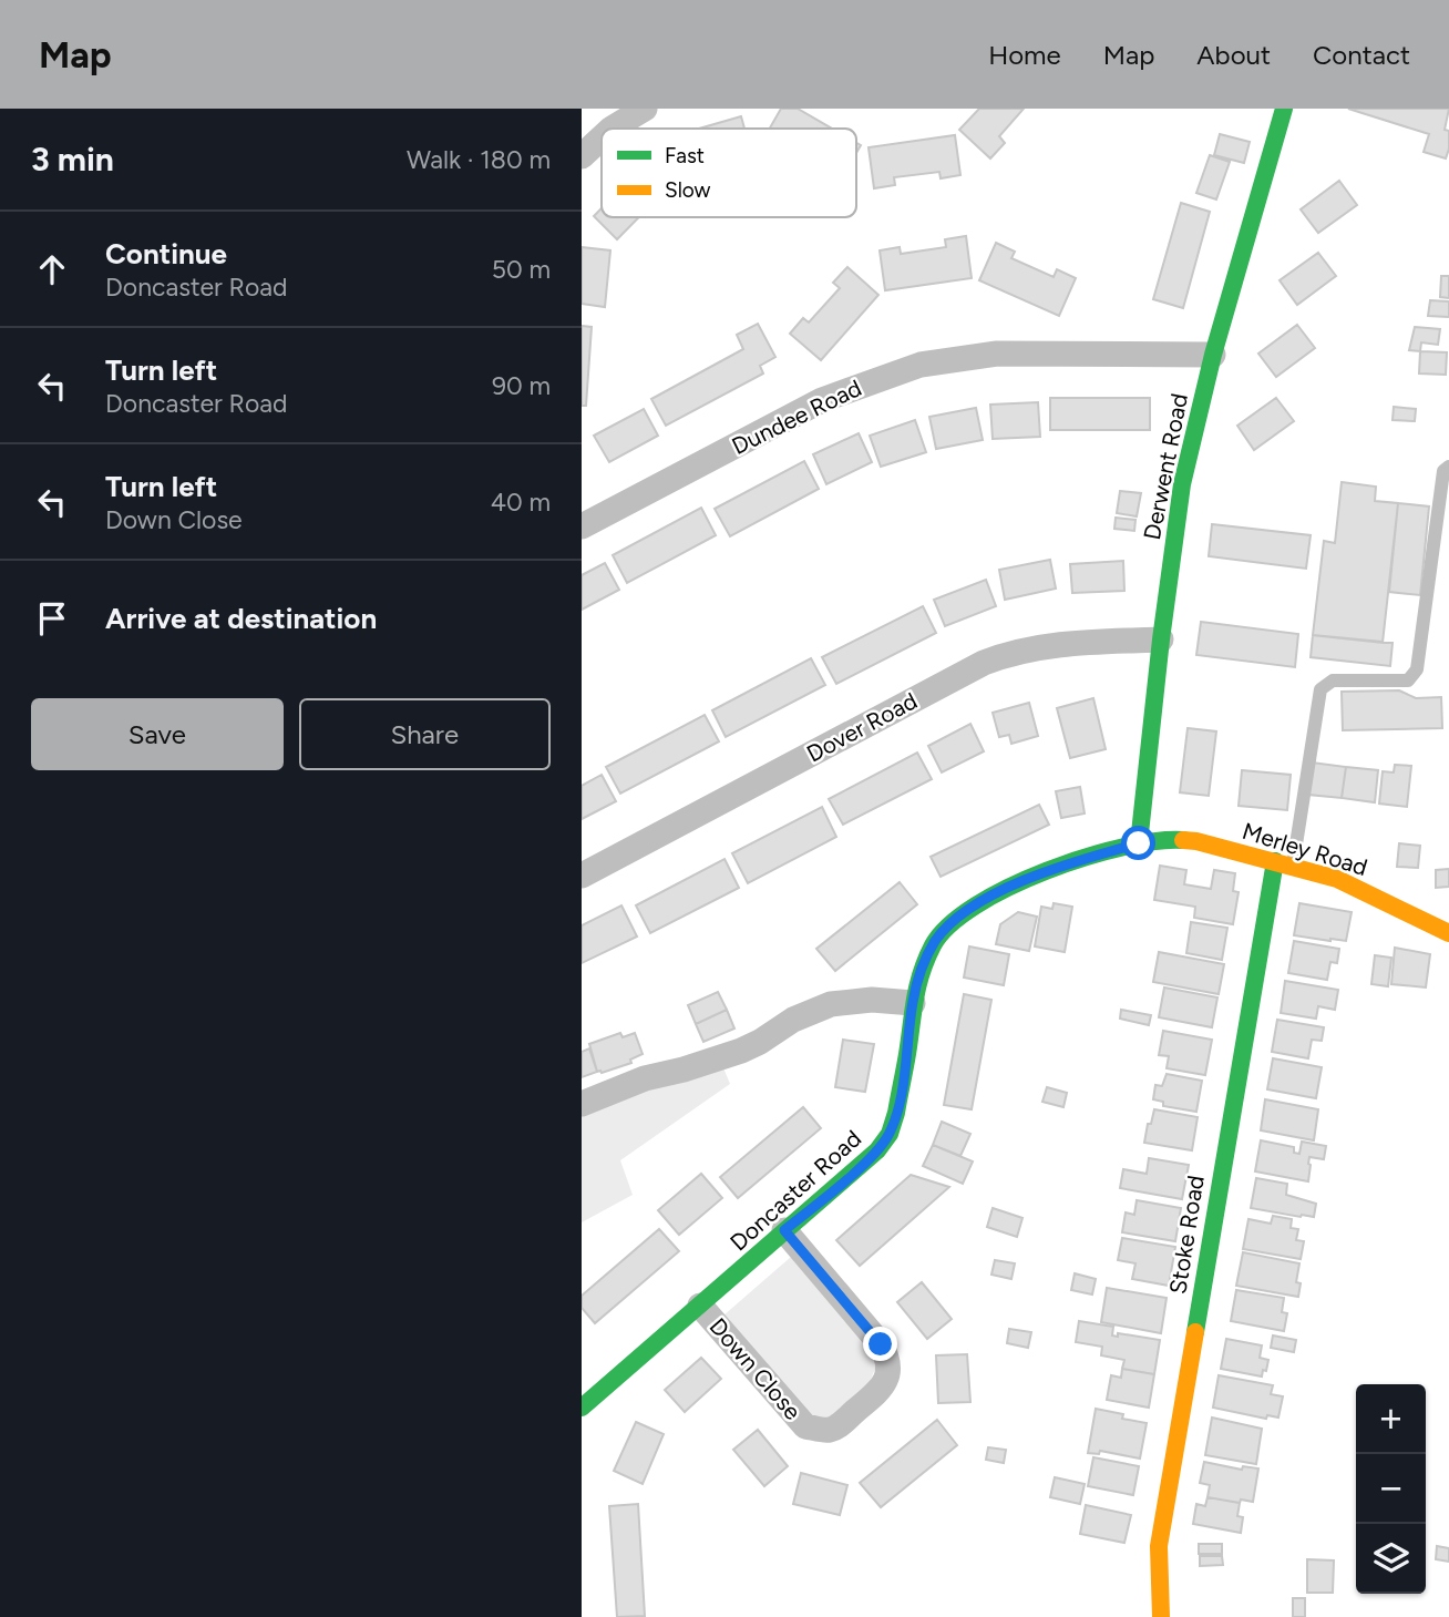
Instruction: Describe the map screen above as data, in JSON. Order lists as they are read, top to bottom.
{
  "streets": {
    "street": [
      "Dundee Road",
      "Derwent Road",
      "Dover Road",
      "Merley Road",
      "Doncaster Road",
      "Stoke Road",
      "Down Close"
    ]
  },
  "crossings": [
    ["Dundee Road", "Derwent Road"],
    ["Derwent Road", "Dover Road"],
    ["Derwent Road", "Merley Road"],
    ["Derwent Road", "Doncaster Road"],
    ["Merley Road", "Doncaster Road"],
    ["Merley Road", "Stoke Road"],
    ["Doncaster Road", "Down Close"]
  ],
  "legend": ["Fast", "Slow"],
  "page": {
    "header": "Map",
    "nav": [
      "Home",
      "Map",
      "About",
      "Contact"
    ],
    "heading": ["3 min", "Walk · 180 m"],
    "list": [
      ["Continue", "Doncaster Road", "50 m"],
      ["Turn left", "Doncaster Road", "90 m"],
      ["Turn left", "Down Close", "40 m"],
      "Arrive at destination"
    ],
    "buttons": ["Save", "Share"],
    "map_buttons": ["+", "−"]
  }
}
